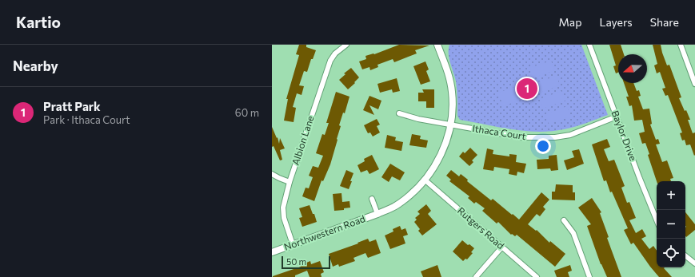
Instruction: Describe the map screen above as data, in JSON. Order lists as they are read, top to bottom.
{
  "streets": {
    "street": [
      "Ithaca Court",
      "Baylor Drive",
      "Albion Lane",
      "Rutgers Road",
      "Northwestern Road"
    ]
  },
  "crossings": [
    ["Ithaca Court", "Baylor Drive"],
    ["Ithaca Court", "Northwestern Road"],
    ["Albion Lane", "Northwestern Road"],
    ["Rutgers Road", "Northwestern Road"]
  ],
  "scale_bar": "50 m",
  "north": "left",
  "page": {
    "header": "Kartio",
    "nav": ["Map", "Layers", "Share"],
    "heading": "Nearby",
    "pins": "1",
    "list": [
      {
        "mark": "1",
        "name": "Pratt Park",
        "note": "Park · Ithaca Court",
        "value": "60 m"
      }
    ],
    "map_buttons": ["+", "−"],
    "scale": "50 m"
  }
}
